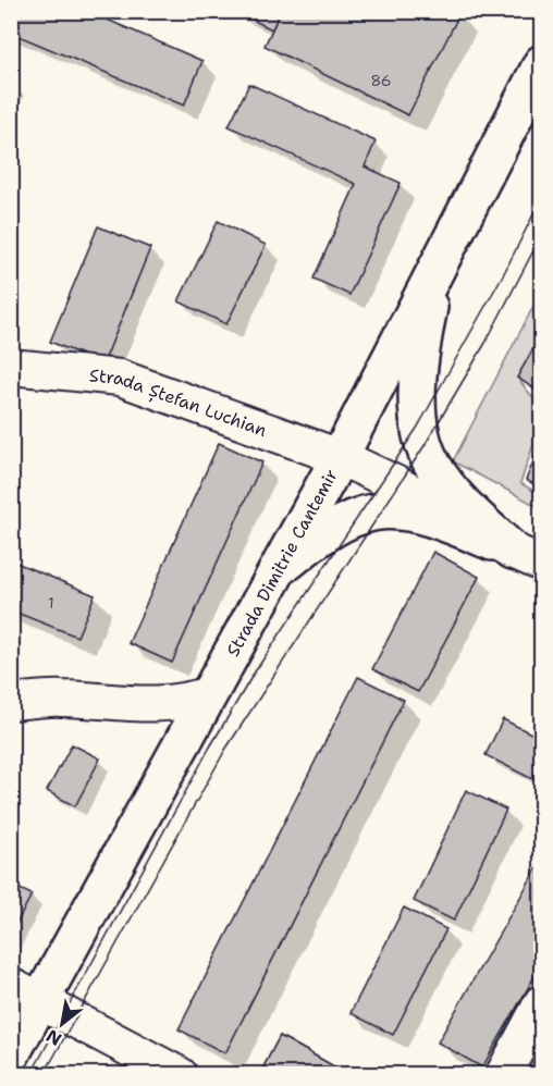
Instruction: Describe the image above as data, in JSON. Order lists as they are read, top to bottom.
{
  "streets": {
    "main road": ["Strada Dimitrie Cantemir"],
    "street": ["Strada Ștefan Luchian"]
  },
  "crossings": [
    ["Strada Ștefan Luchian", "Strada Dimitrie Cantemir"]
  ],
  "house_numbers": ["86", "1"],
  "north": "bottom left"
}
